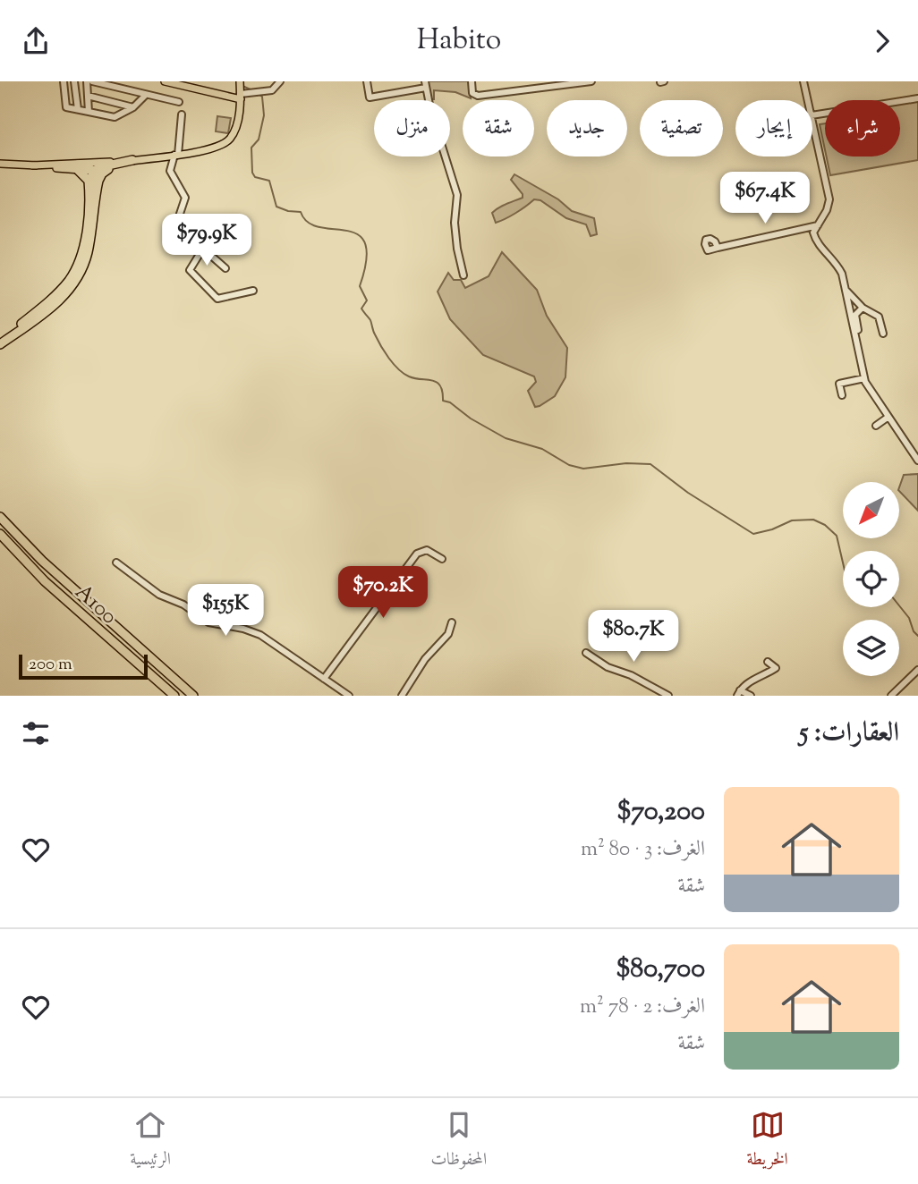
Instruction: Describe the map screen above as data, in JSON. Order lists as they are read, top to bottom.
{
  "streets": {
    "highway": ["A100"]
  },
  "scale_bar": "200 m",
  "north": "bottom left",
  "page": {
    "header": "Habito",
    "chip": [
      "شراء",
      "إيجار",
      "تصفية",
      "جديد",
      "شقة",
      "منزل"
    ],
    "price": [
      "$67.4K",
      "$79.9K",
      "$70.2K",
      "$155K",
      "$80.7K"
    ],
    "scale": "200 m",
    "heading": "العقارات: 5",
    "list": [
      {
        "name": "$70,200",
        "note": "الغرف: 3 · 80 m² · شقة"
      },
      {
        "name": "$80,700",
        "note": "الغرف: 2 · 78 m² · شقة"
      }
    ],
    "tabs": ["الخريطة", "المحفوظات", "الرئيسية"]
  }
}
